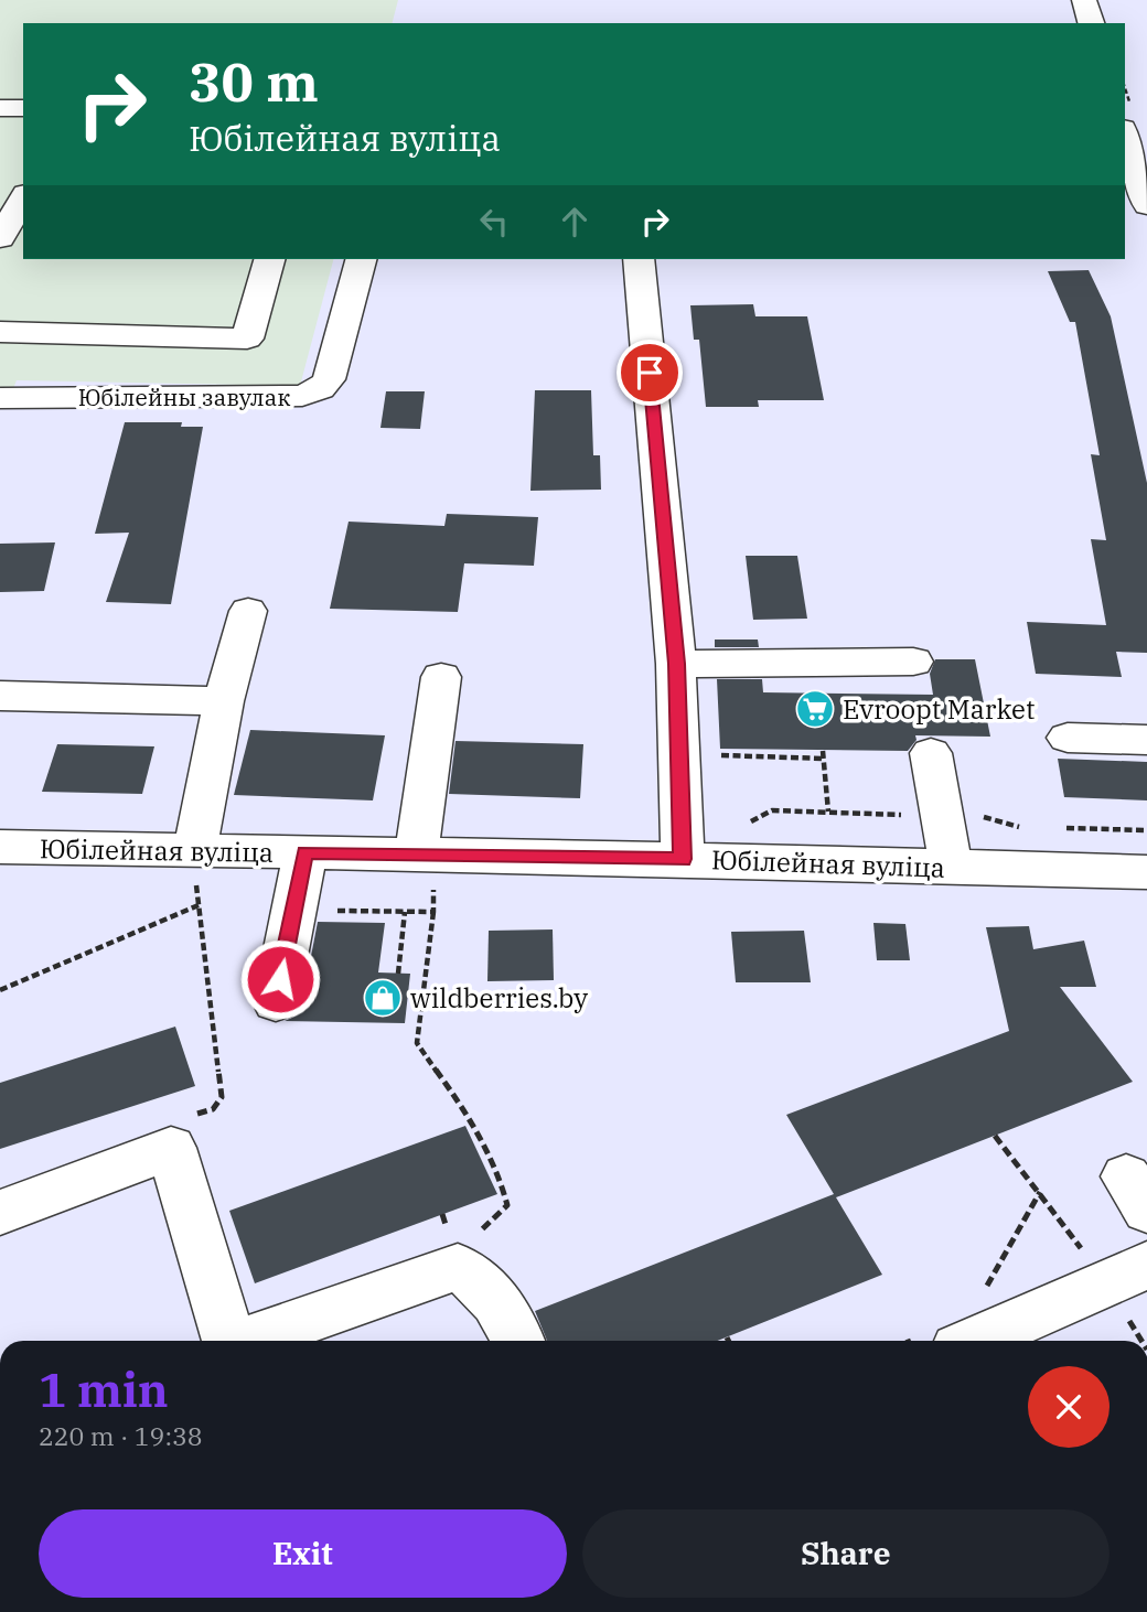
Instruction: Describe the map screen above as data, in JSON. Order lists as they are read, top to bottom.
{
  "streets": {
    "street": ["Юбілейны завулак", "Юбілейная вуліца"]
  },
  "places": {
    "supermarket": ["Evroopt Market"],
    "shop": ["wildberries.by"]
  },
  "page": {
    "turn": ["30 m", "Юбілейная вуліца"],
    "heading": ["1 min", "220 m · 19:38"],
    "buttons": ["Exit", "Share"]
  }
}
